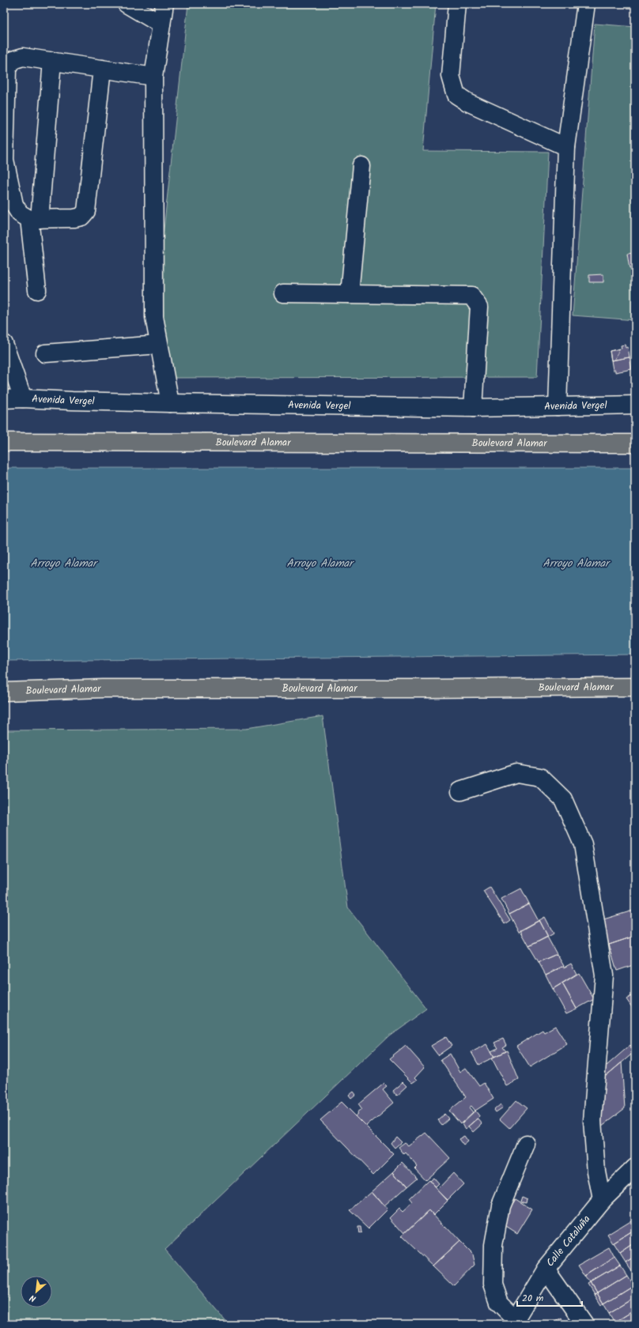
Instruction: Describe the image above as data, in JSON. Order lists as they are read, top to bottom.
{
  "streets": {
    "highway": ["Boulevard Alamar"],
    "street": ["Avenida Vergel", "Calle Cataluña"]
  },
  "water": ["Arroyo Alamar"],
  "scale_bar": "20 m",
  "north": "bottom left"
}
